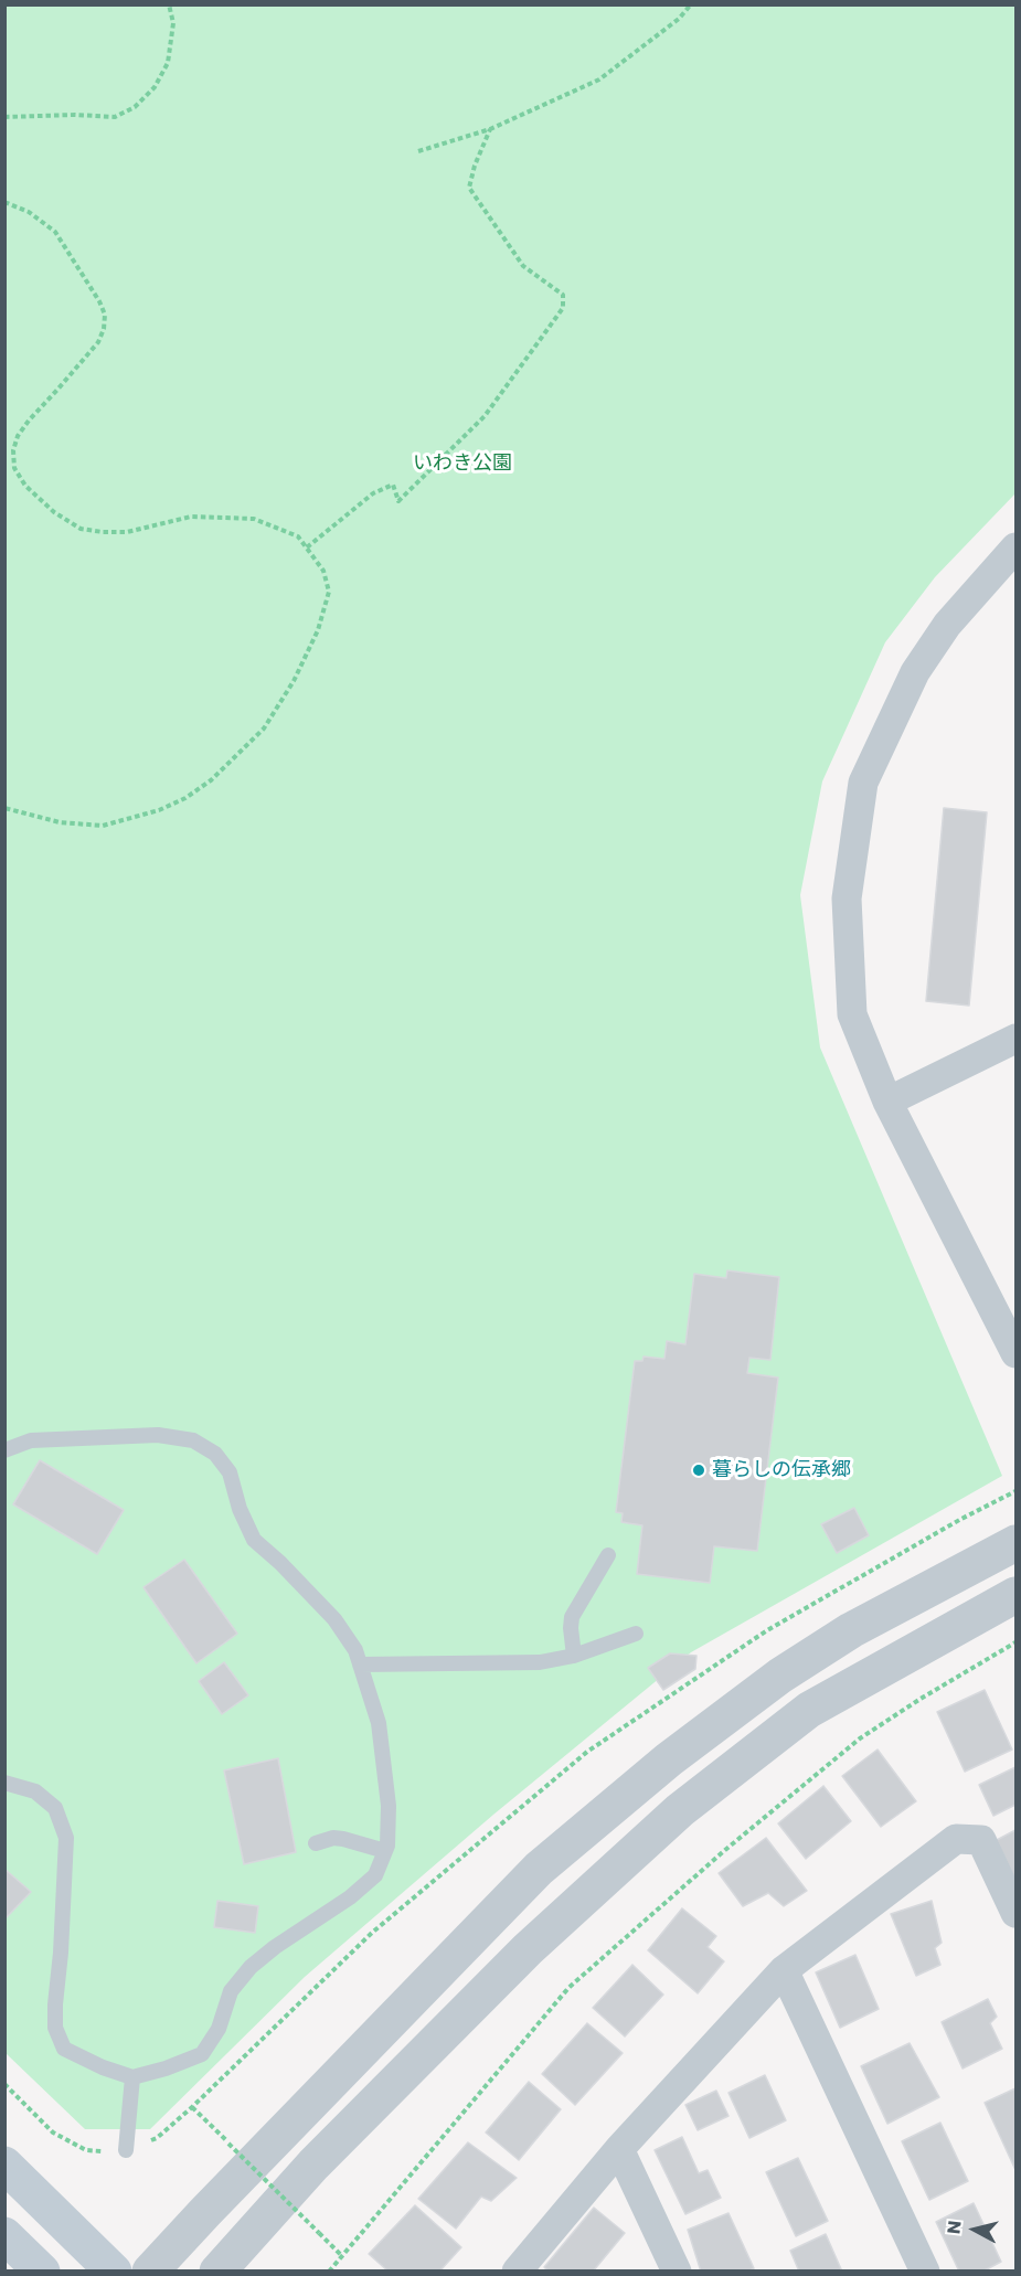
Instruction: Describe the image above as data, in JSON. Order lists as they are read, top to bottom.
{
  "parks": ["いわき公園"],
  "places": ["暮らしの伝承郷"],
  "north": "left"
}
